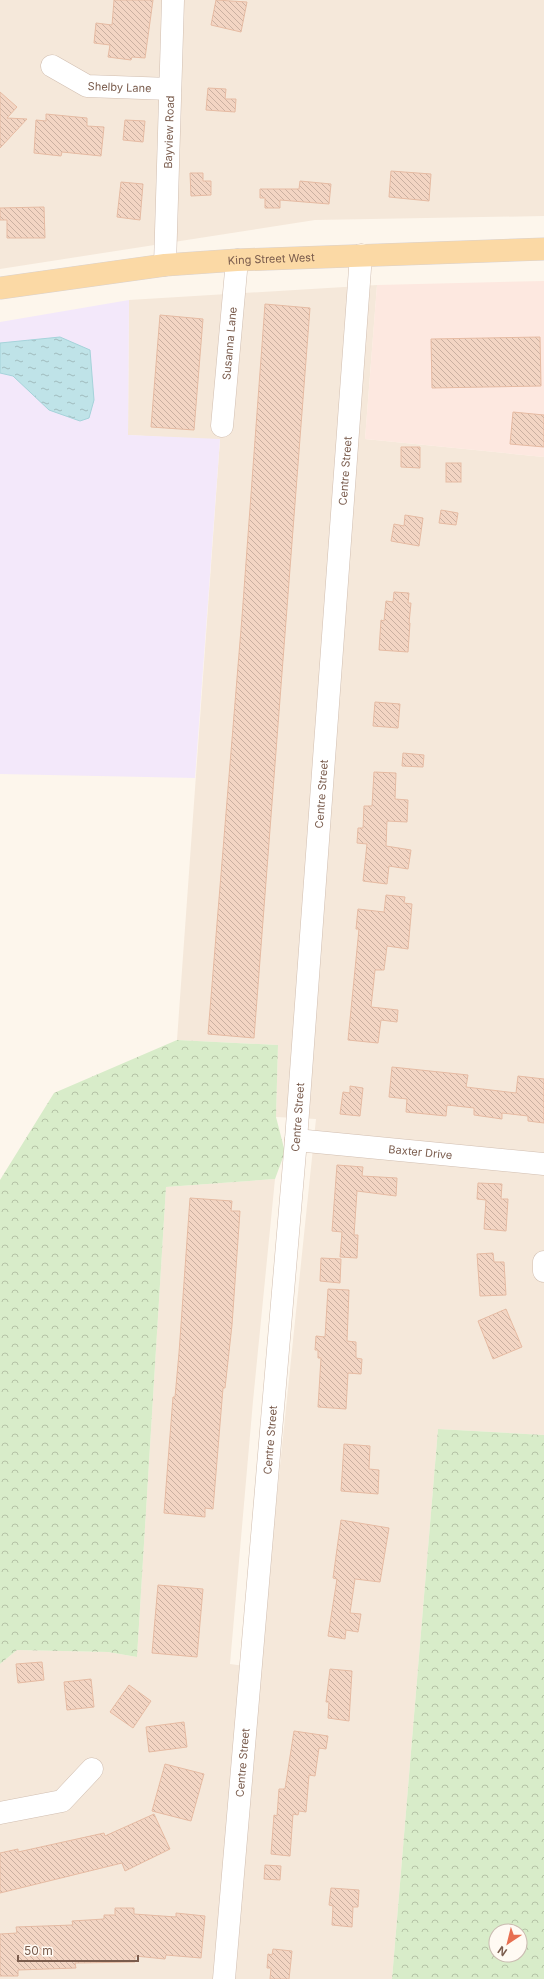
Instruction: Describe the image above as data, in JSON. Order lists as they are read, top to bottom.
{
  "streets": {
    "main road": ["King Street West"],
    "street": [
      "Shelby Lane",
      "Bayview Road",
      "Susanna Lane",
      "Centre Street",
      "Baxter Drive"
    ]
  },
  "crossings": [
    ["Shelby Lane", "Bayview Road"],
    ["Bayview Road", "King Street West"],
    ["King Street West", "Susanna Lane"],
    ["King Street West", "Centre Street"],
    ["Centre Street", "Baxter Drive"]
  ],
  "scale_bar": "50 m",
  "north": "bottom left"
}
